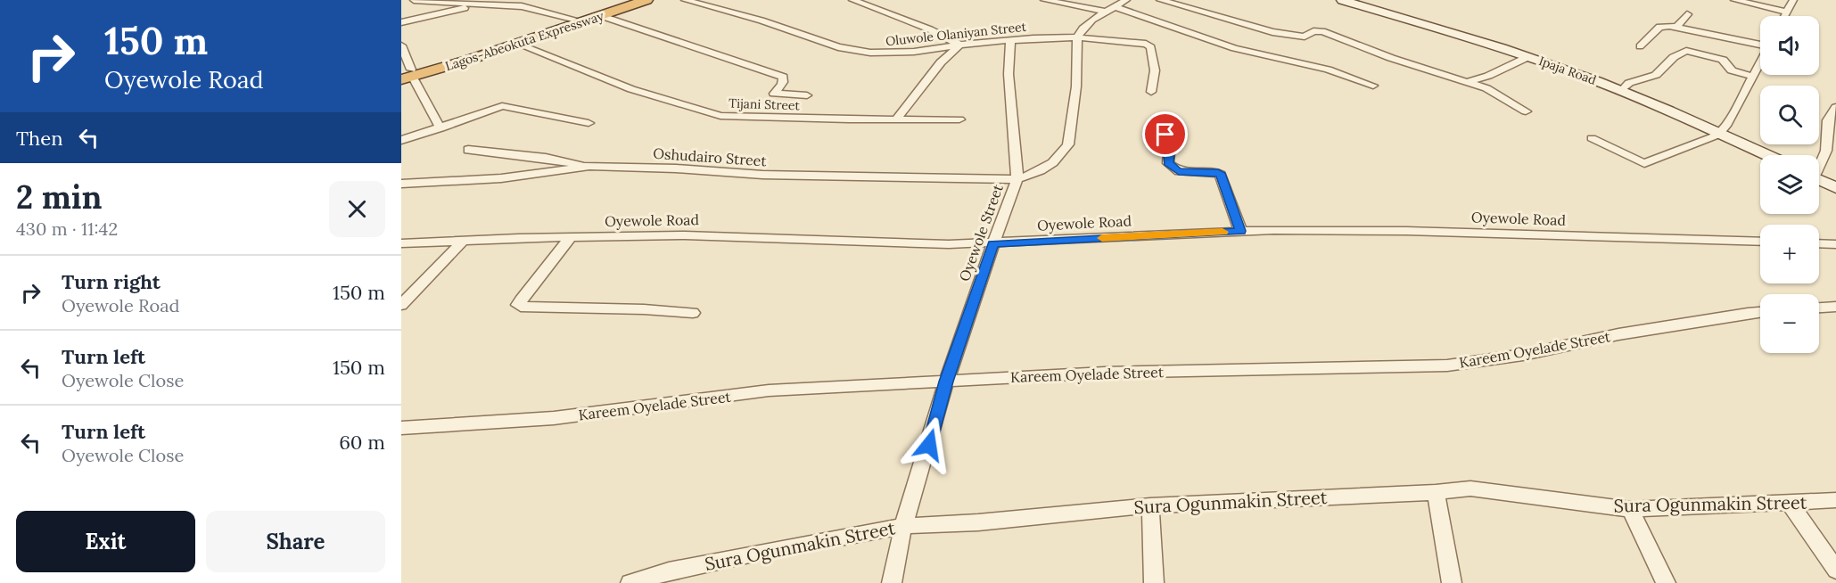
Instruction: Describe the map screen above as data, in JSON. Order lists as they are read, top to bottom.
{
  "streets": {
    "highway": ["Lagos-Abeokuta Expressway"],
    "main road": ["Ipaja Road"],
    "street": [
      "Oluwole Olaniyan Street",
      "Tijani Street",
      "Oshudairo Street",
      "Oyewole Road",
      "Oyewole Street",
      "Kareem Oyelade Street",
      "Sura Ogunmakin Street"
    ]
  },
  "crossings": [
    ["Oluwole Olaniyan Street", "Oyewole Street"],
    ["Lagos-Abeokuta Expressway", "Tijani Street"],
    ["Oshudairo Street", "Oyewole Street"],
    ["Oyewole Road", "Oyewole Street"],
    ["Oyewole Street", "Kareem Oyelade Street"],
    ["Oyewole Street", "Sura Ogunmakin Street"]
  ],
  "page": {
    "turn": ["150 m", "Oyewole Road"],
    "map_buttons": ["+", "−"],
    "then": "Then",
    "heading": ["2 min", "430 m · 11:42"],
    "list": [
      {
        "name": "Turn right",
        "note": "Oyewole Road",
        "value": "150 m"
      },
      {
        "name": "Turn left",
        "note": "Oyewole Close",
        "value": "150 m"
      },
      {
        "name": "Turn left",
        "note": "Oyewole Close",
        "value": "60 m"
      }
    ],
    "buttons": ["Exit", "Share"]
  }
}
